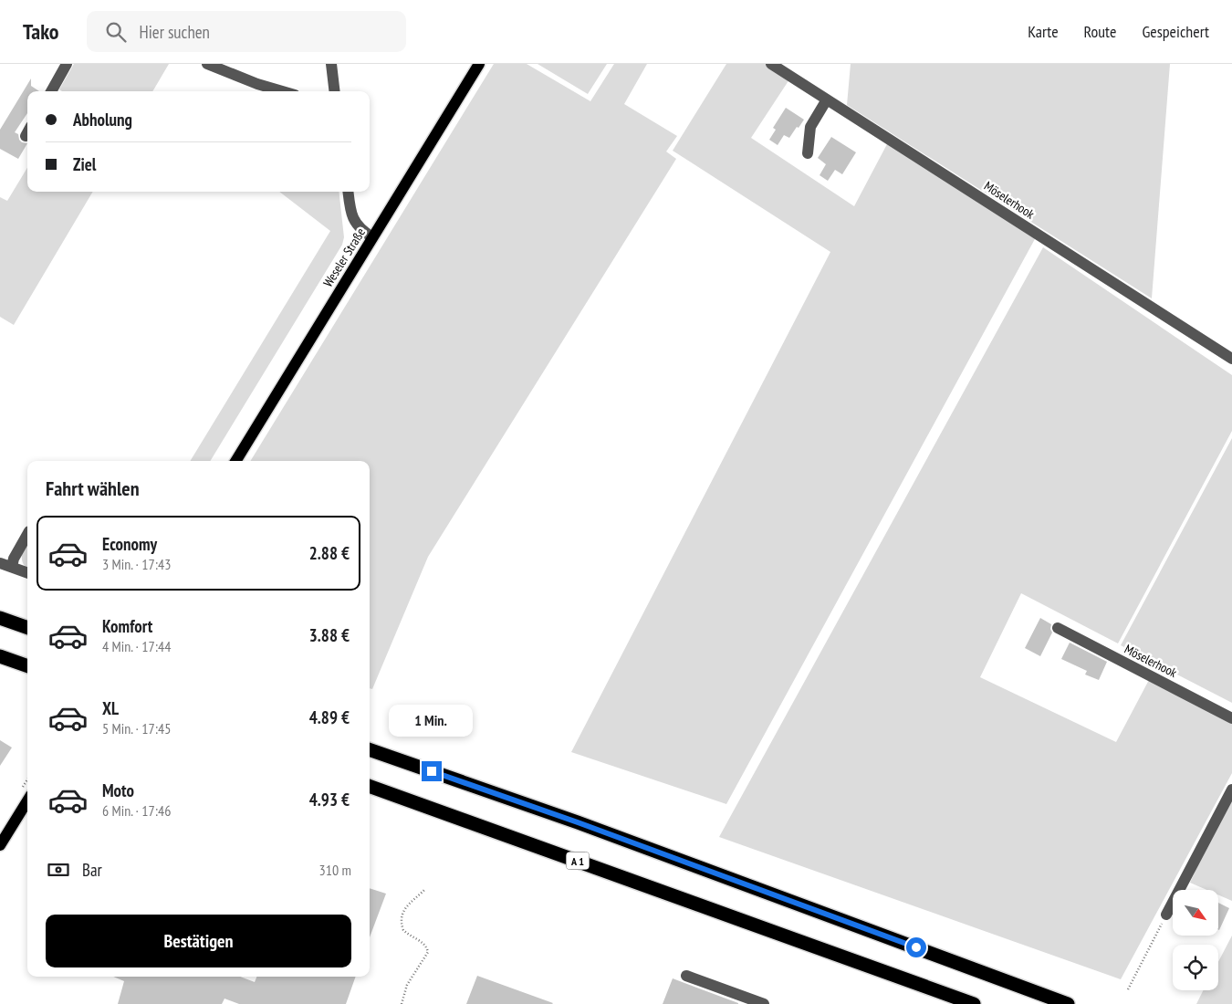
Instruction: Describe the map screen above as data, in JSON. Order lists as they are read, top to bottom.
{
  "streets": {
    "highway": ["A 1"],
    "main road": ["Weseler Straße"],
    "street": ["Möselerhook"]
  },
  "north": "bottom right",
  "page": {
    "header": "Tako",
    "search": "Hier suchen",
    "nav": ["Karte", "Route", "Gespeichert"],
    "banner": ["Abholung", "Ziel"],
    "heading": "Fahrt wählen",
    "list": [
      {
        "name": "Economy",
        "note": "3 Min. · 17:43",
        "value": "2.88 €"
      },
      {
        "name": "Komfort",
        "note": "4 Min. · 17:44",
        "value": "3.88 €"
      },
      {
        "name": "XL",
        "note": "5 Min. · 17:45",
        "value": "4.89 €"
      },
      {
        "name": "Moto",
        "note": "6 Min. · 17:46",
        "value": "4.93 €"
      }
    ],
    "bubble": "1 Min.",
    "pay": ["Bar", "310 m"],
    "buttons": "Bestätigen"
  }
}
